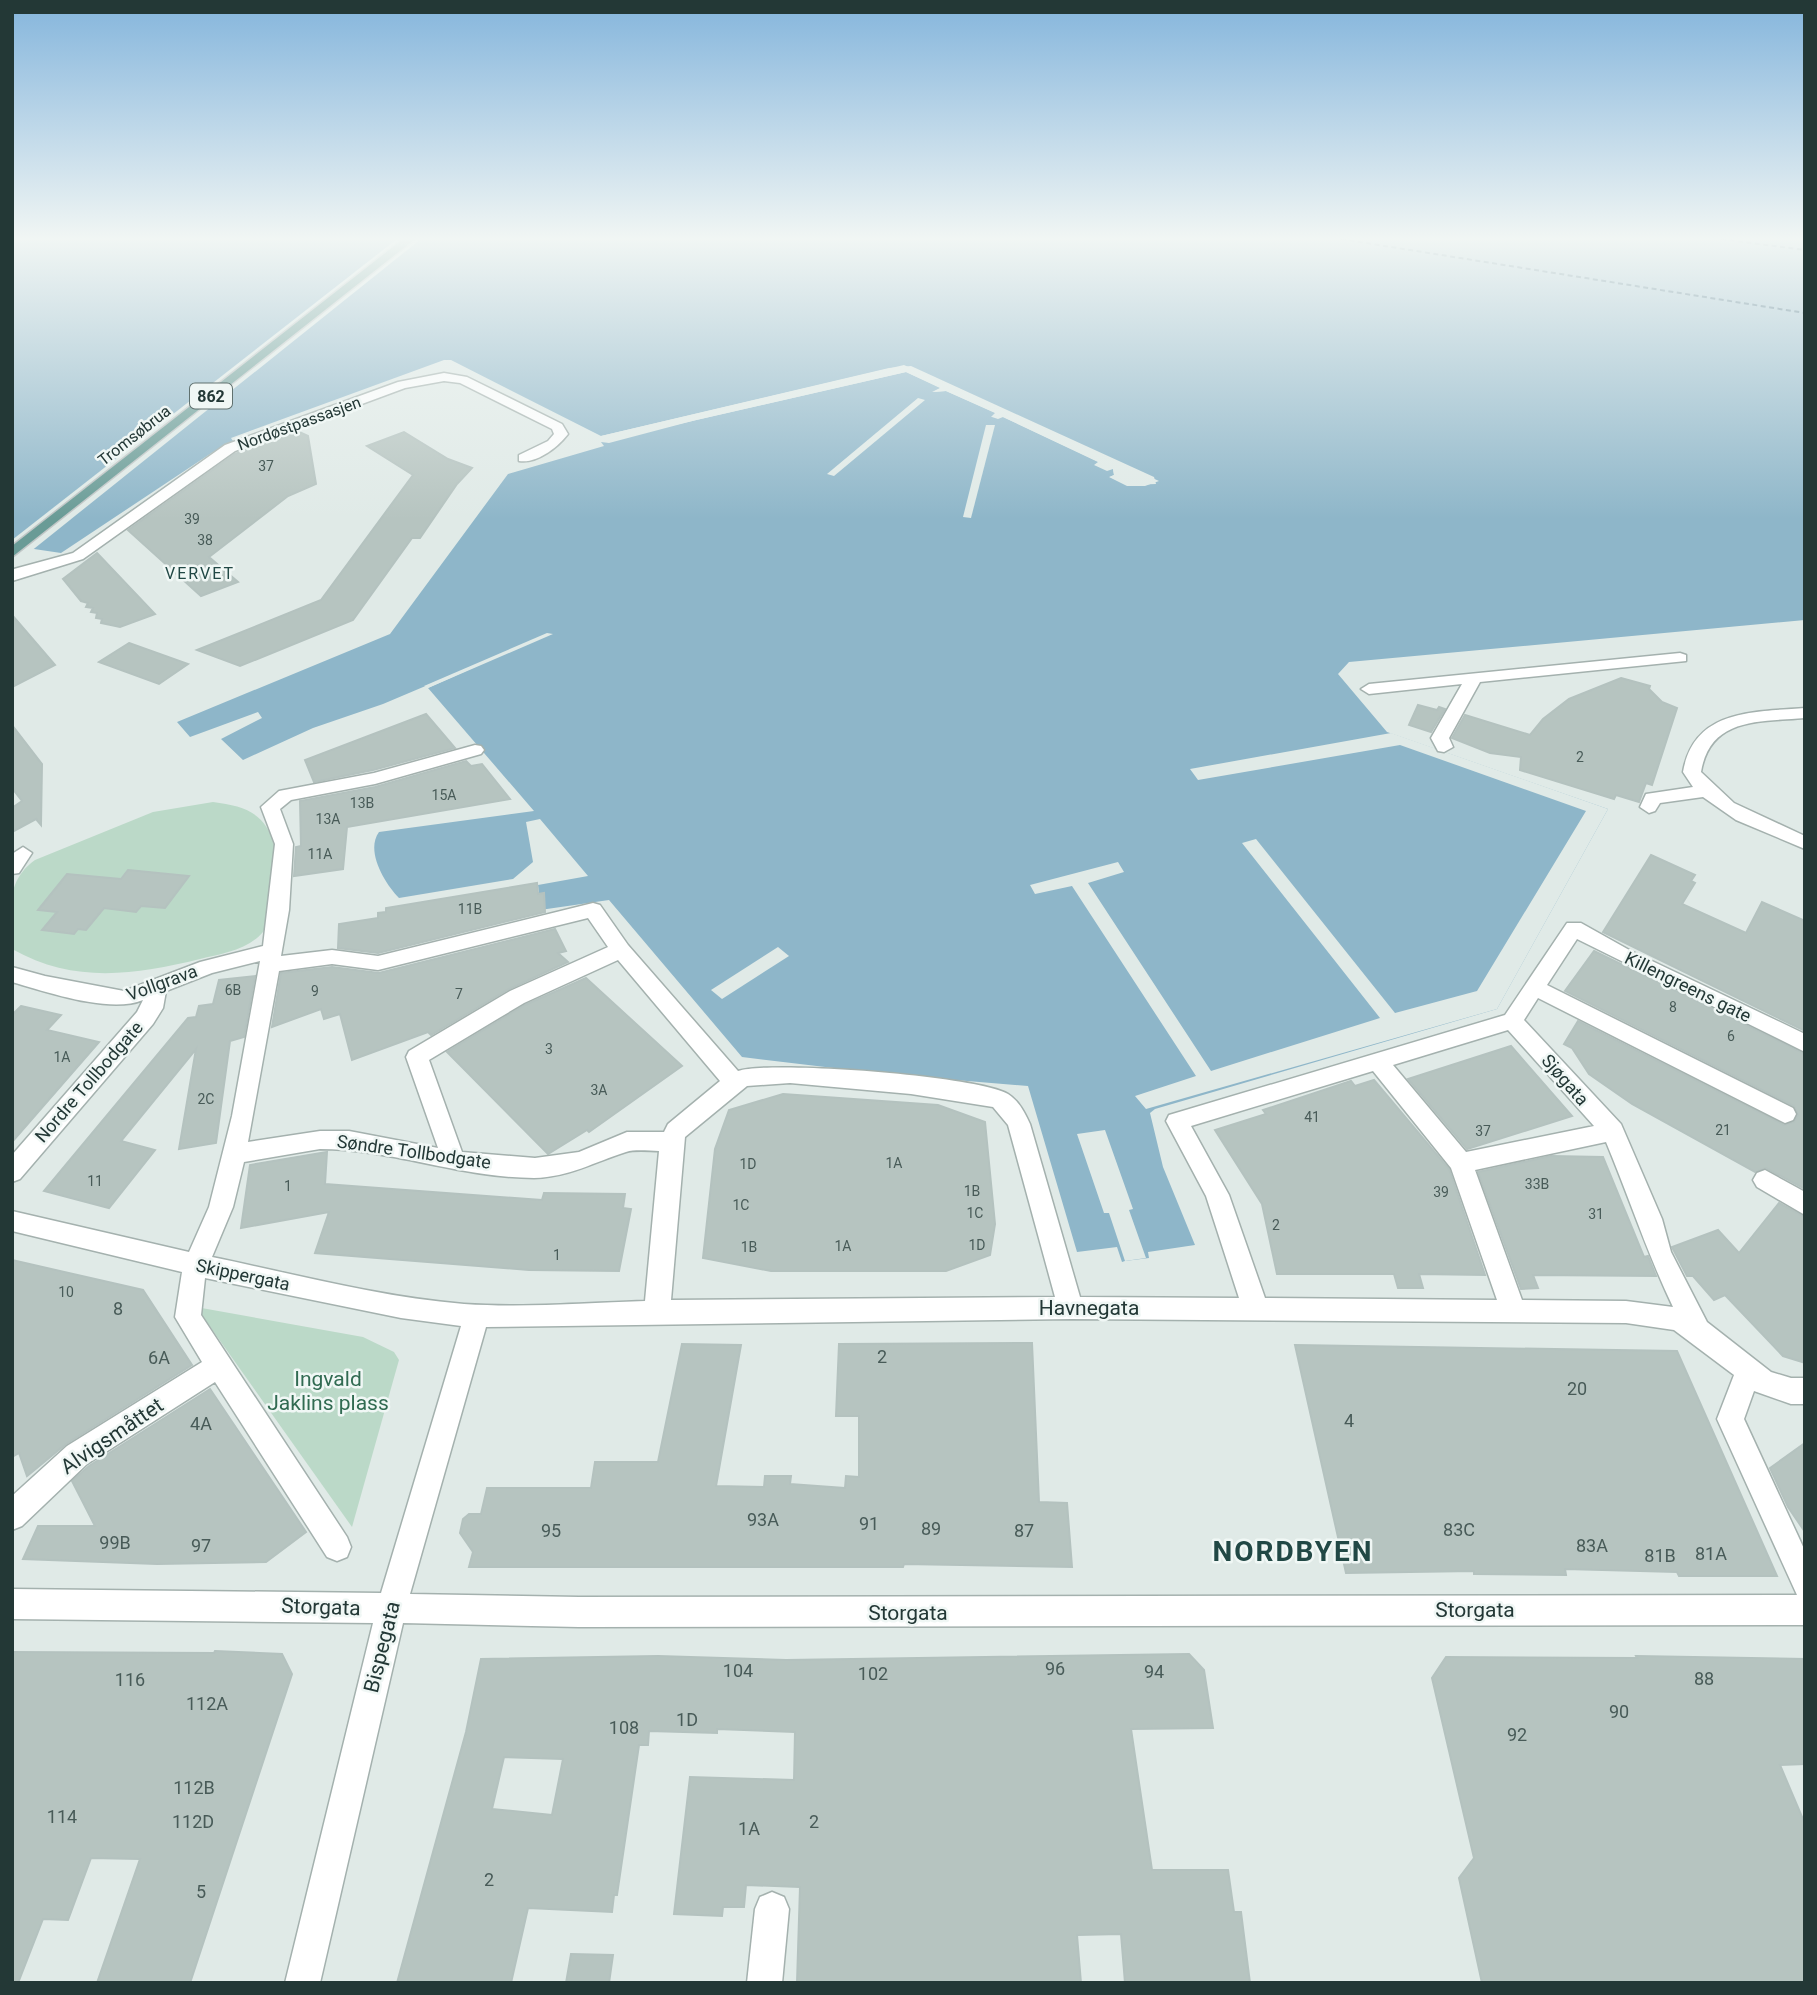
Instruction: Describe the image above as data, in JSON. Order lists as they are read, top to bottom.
{
  "streets": {
    "main road": ["862", "Tromsøbrua"],
    "street": [
      "Nordøstpassasjen",
      "Vollgrava",
      "Killengreens gate",
      "Sjøgata",
      "Nordre Tollbodgate",
      "Søndre Tollbodgate",
      "Skippergata",
      "Havnegata",
      "Alvigsmåttet",
      "Storgata",
      "Bispegata"
    ]
  },
  "crossings": [
    ["Vollgrava", "Nordre Tollbodgate"],
    ["Sjøgata", "Havnegata"],
    ["Skippergata", "Havnegata"],
    ["Skippergata", "Bispegata"],
    ["Havnegata", "Bispegata"],
    ["Storgata", "Bispegata"]
  ],
  "districts": ["VERVET", "NORDBYEN"],
  "parks": ["Ingvald Jaklins plass"],
  "house_numbers": [
    "37",
    "39",
    "38",
    "2",
    "15A",
    "13B",
    "13A",
    "11A",
    "11B",
    "6B",
    "9",
    "7",
    "8",
    "6",
    "3",
    "1A",
    "3A",
    "2C",
    "41",
    "21",
    "37",
    "1A",
    "1D",
    "11",
    "33B",
    "1",
    "1B",
    "39",
    "1C",
    "1C",
    "31",
    "2",
    "1D",
    "1A",
    "1B",
    "1",
    "10",
    "8",
    "2",
    "6A",
    "20",
    "4",
    "4A",
    "93A",
    "91",
    "89",
    "83C",
    "95",
    "87",
    "99B",
    "97",
    "83A",
    "81A",
    "81B",
    "96",
    "104",
    "94",
    "102",
    "88",
    "116",
    "112A",
    "90",
    "1D",
    "108",
    "92",
    "112B",
    "114",
    "112D",
    "2",
    "1A",
    "2",
    "5"
  ]
}
